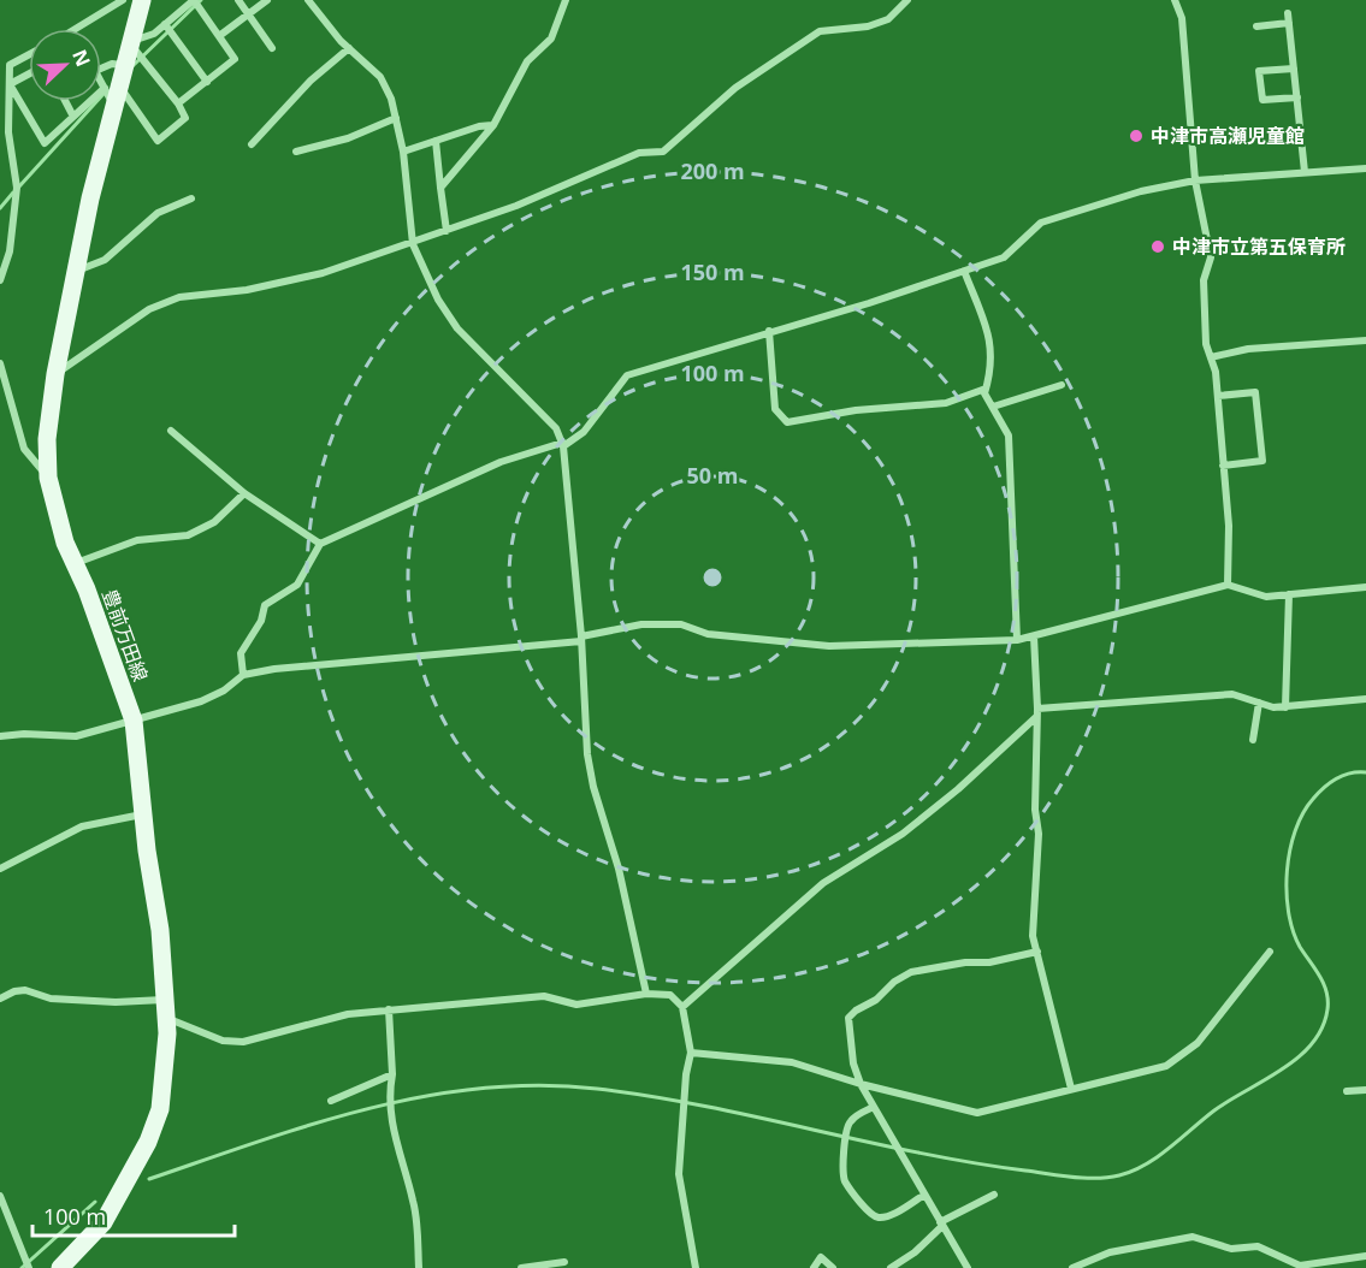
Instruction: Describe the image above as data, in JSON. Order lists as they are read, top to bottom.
{
  "streets": {
    "main road": ["豊前万田線"]
  },
  "places": ["中津市高瀬児童館", "中津市立第五保育所"],
  "scale_bar": "100 m",
  "north": "top right",
  "rings": [
    "200 m",
    "150 m",
    "100 m",
    "50 m"
  ]
}
